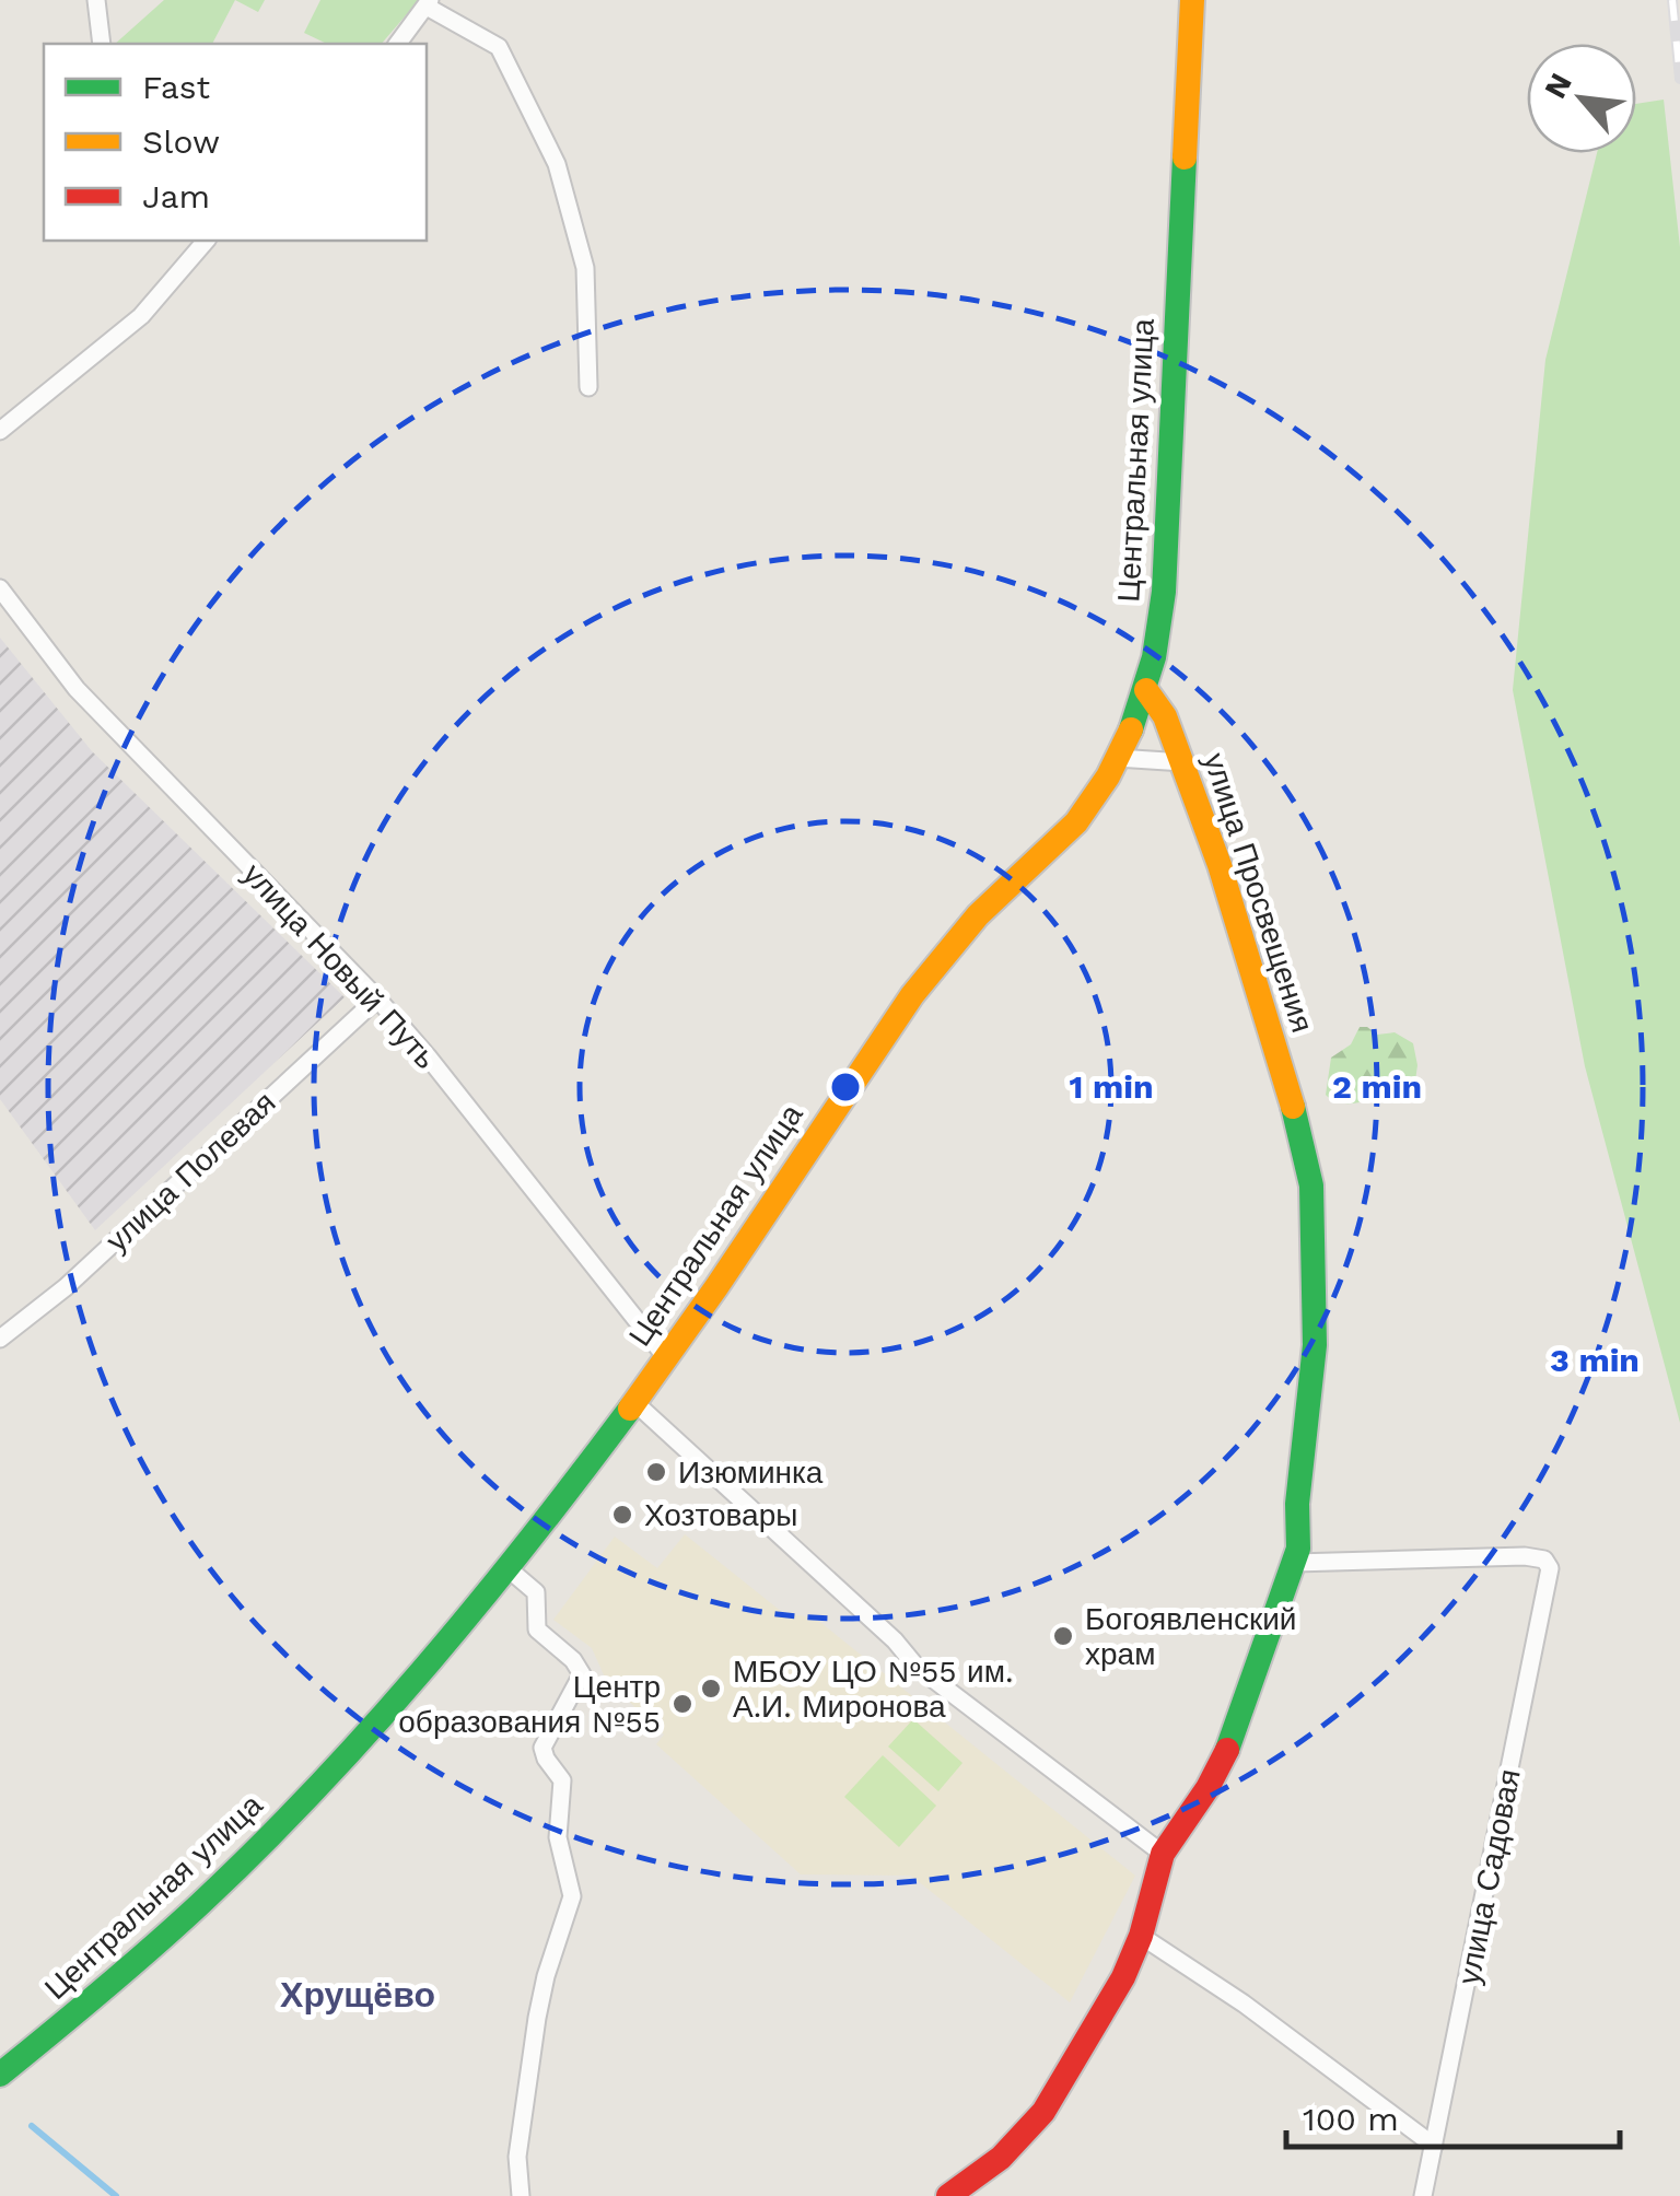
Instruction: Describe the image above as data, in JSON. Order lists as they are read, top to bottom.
{
  "streets": {
    "main road": ["Центральная улица", "улица Просвещения"],
    "street": ["улица Новый Путь", "улица Полевая", "улица Садовая"]
  },
  "crossings": [
    ["Центральная улица", "улица Просвещения"],
    ["Центральная улица", "улица Новый Путь"],
    ["улица Просвещения", "улица Садовая"],
    ["улица Новый Путь", "улица Полевая"]
  ],
  "districts": ["Хрущёво"],
  "places": [
    "Изюминка",
    "Хозтовары",
    "Богоявленский храм",
    "МБОУ ЦО №55 им. А.И. Миронова",
    "Центр образования №55"
  ],
  "legend": ["Fast", "Slow", "Jam"],
  "scale_bar": "100 m",
  "north": "top left",
  "rings": ["1 min", "2 min", "3 min"]
}
